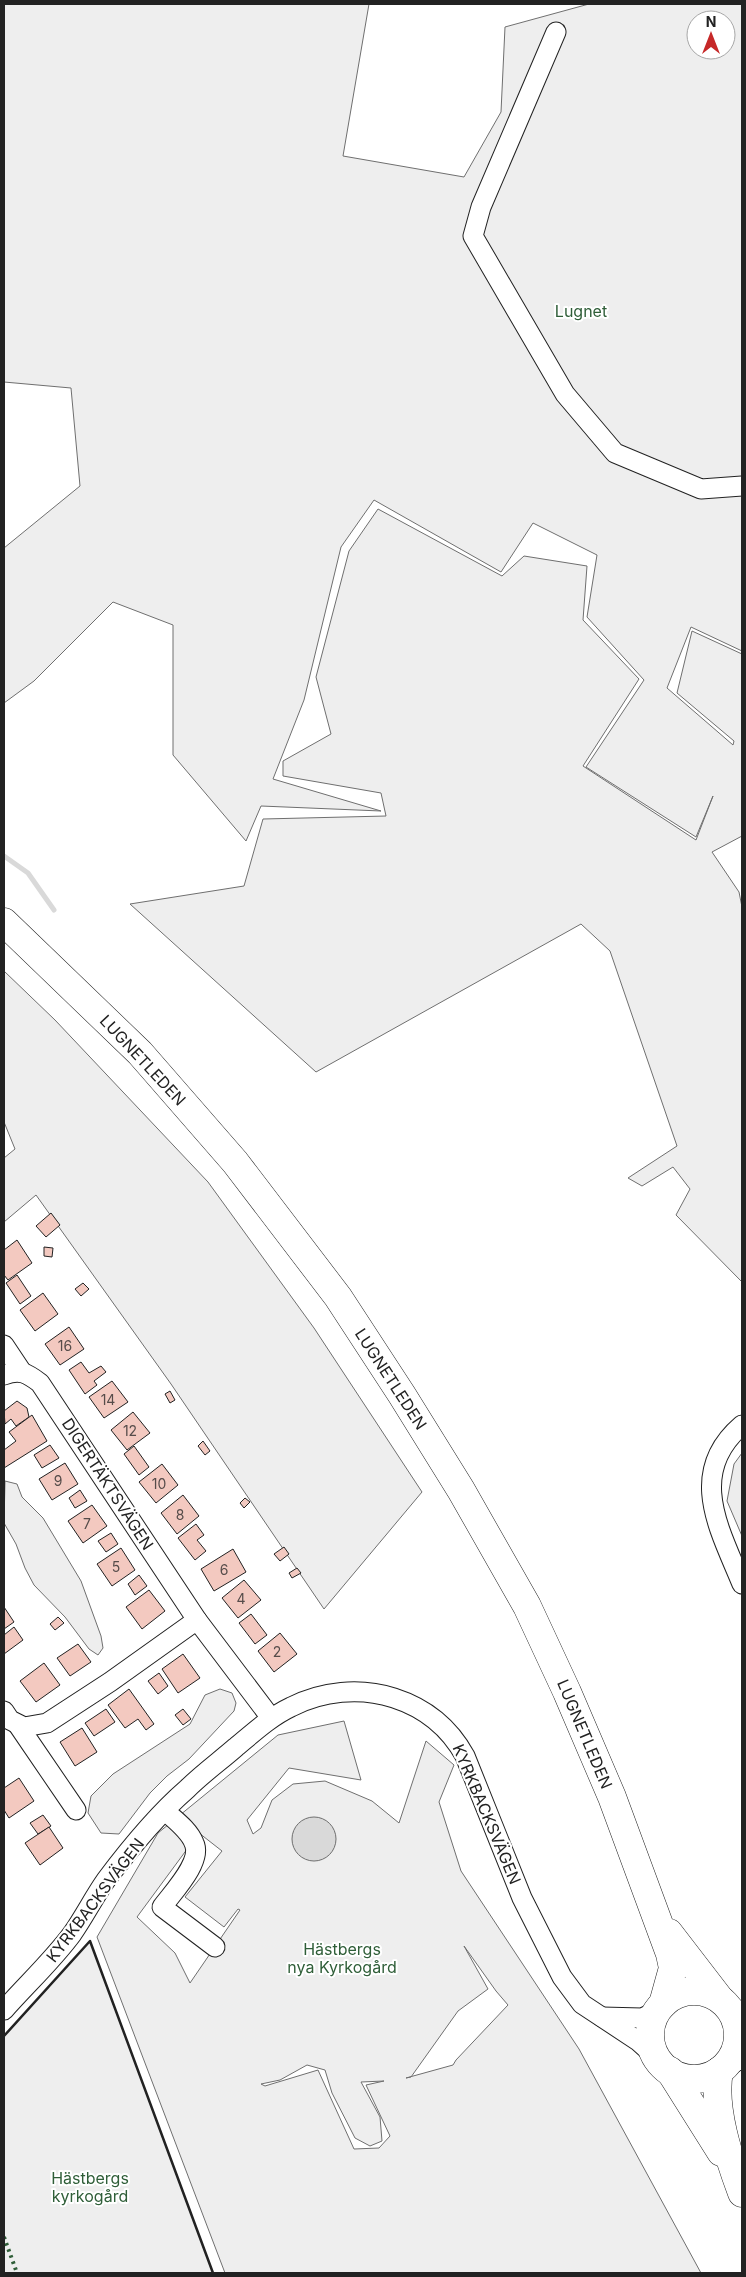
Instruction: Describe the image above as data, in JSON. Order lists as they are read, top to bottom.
{
  "streets": {
    "highway": ["LUGNETLEDEN"],
    "street": ["DIGERTÄKTSVÄGEN", "KYRKBACKSVÄGEN"]
  },
  "crossings": [
    ["LUGNETLEDEN", "KYRKBACKSVÄGEN"],
    ["DIGERTÄKTSVÄGEN", "KYRKBACKSVÄGEN"]
  ],
  "parks": ["Lugnet", "Hästbergs nya Kyrkogård", "Hästbergs kyrkogård"],
  "house_numbers": [
    "16",
    "14",
    "12",
    "9",
    "10",
    "8",
    "7",
    "5",
    "6",
    "4",
    "2"
  ],
  "north": "top"
}
